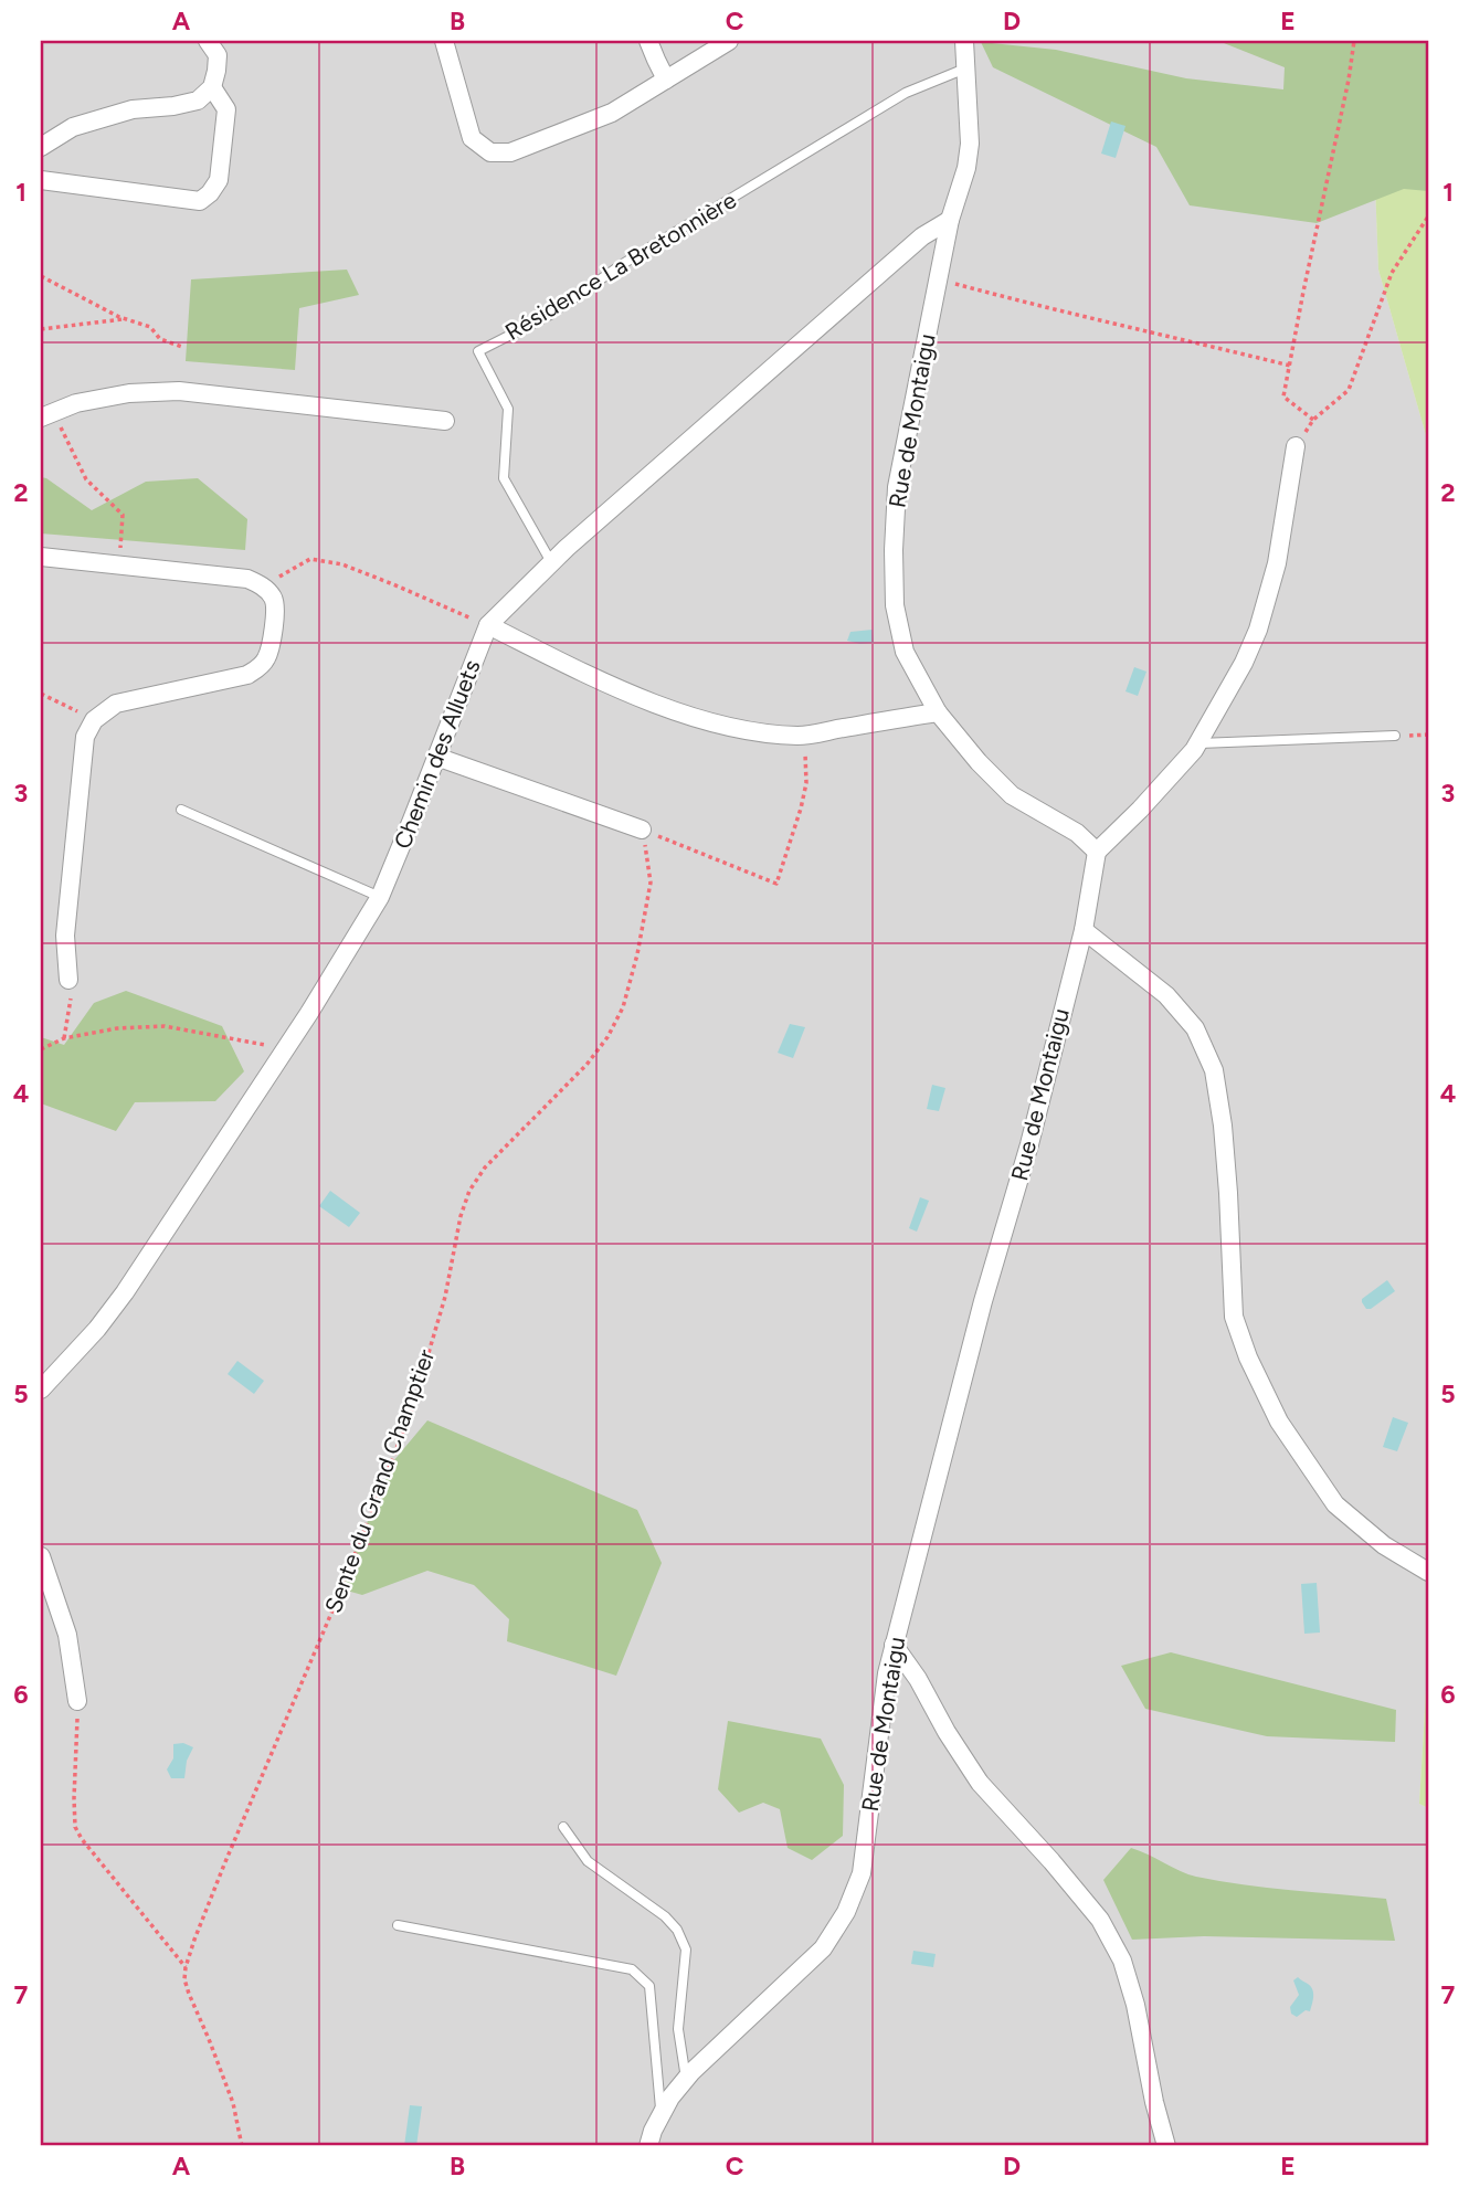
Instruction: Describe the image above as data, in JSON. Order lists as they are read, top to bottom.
{
  "streets": {
    "street": ["Rue de Montaigu", "Chemin des Alluets"],
    "lane": ["Résidence La Bretonnière"],
    "path": ["Sente du Grand Champtier"]
  },
  "crossings": [
    ["Résidence La Bretonnière", "Rue de Montaigu"],
    ["Résidence La Bretonnière", "Chemin des Alluets"],
    ["Rue de Montaigu", "Chemin des Alluets"]
  ],
  "grid": {
    "columns": [
      "A",
      "B",
      "C",
      "D",
      "E"
    ],
    "rows": [
      "1",
      "2",
      "3",
      "4",
      "5",
      "6",
      "7"
    ]
  }
}
